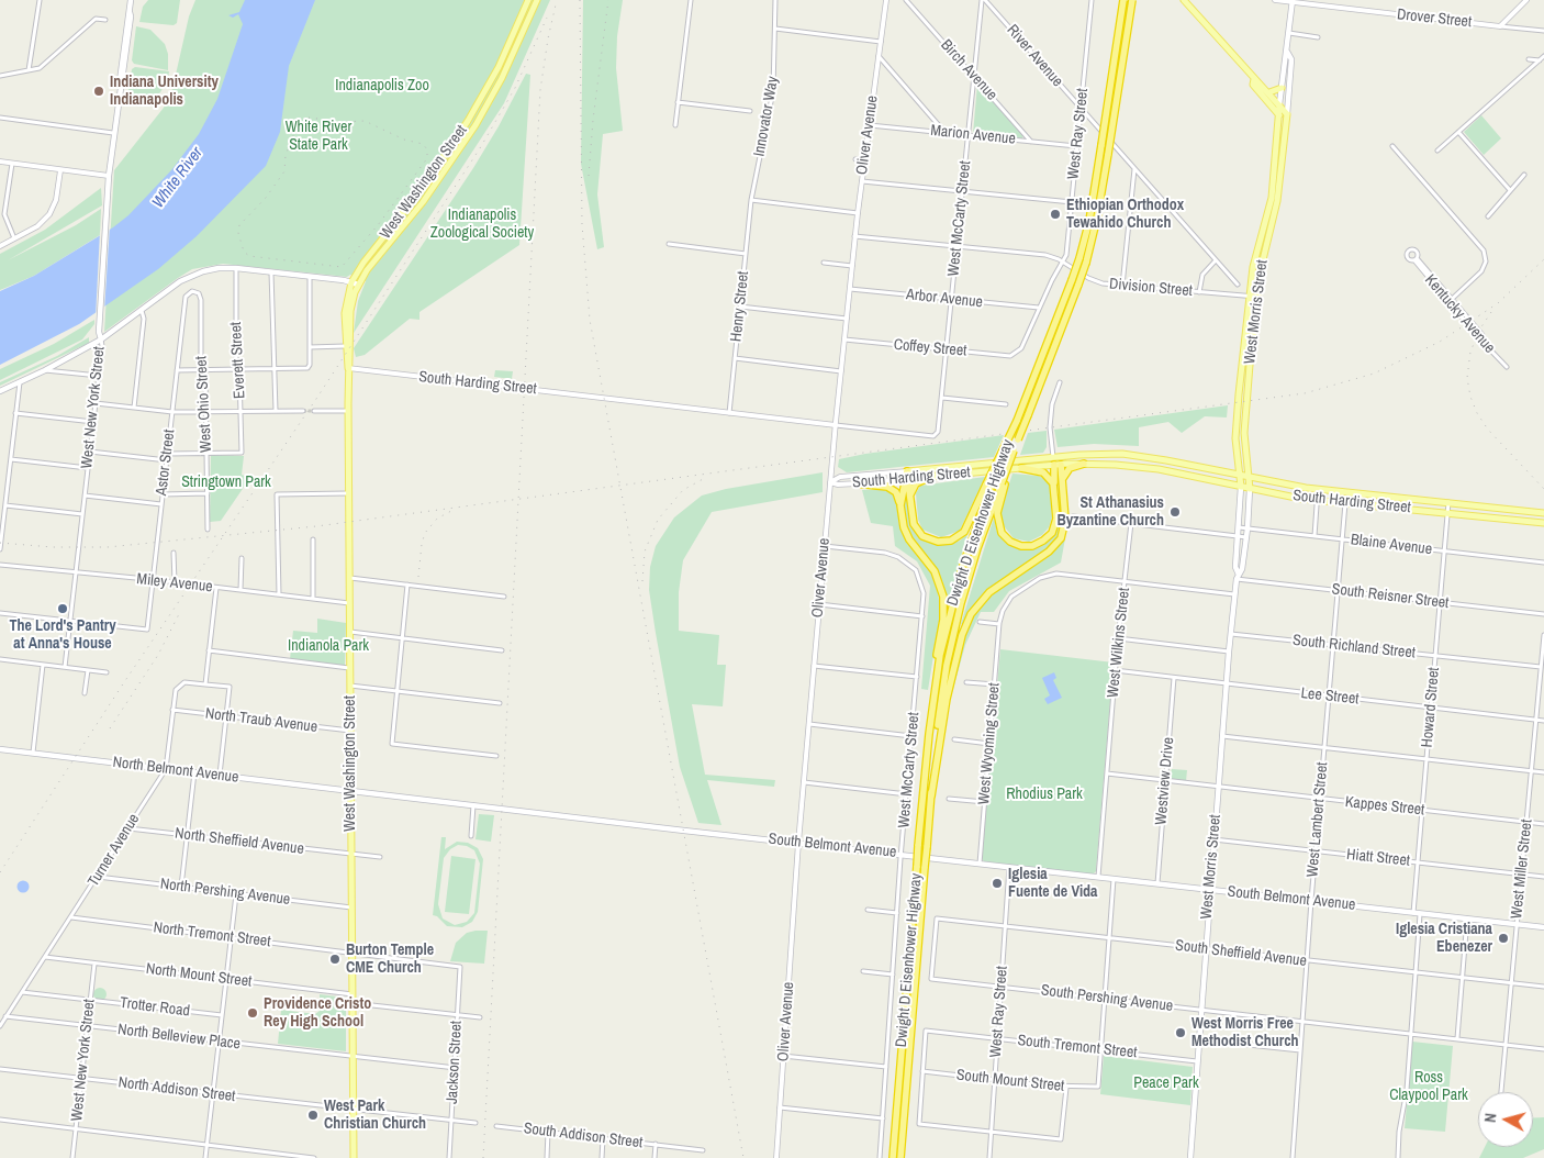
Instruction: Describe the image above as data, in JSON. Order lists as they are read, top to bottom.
{
  "streets": {
    "highway": ["Dwight D Eisenhower Highway"],
    "main road": [
      "West Washington Street",
      "West Morris Street",
      "South Harding Street",
      "West New York Street",
      "North Belmont Avenue",
      "South Belmont Avenue"
    ],
    "street": [
      "Drover Street",
      "River Avenue",
      "Birch Avenue",
      "Innovator Way",
      "West Ray Street",
      "Oliver Avenue",
      "Marion Avenue",
      "West McCarty Street",
      "Division Street",
      "Arbor Avenue",
      "Henry Street",
      "Kentucky Avenue",
      "Coffey Street",
      "Everett Street",
      "West Ohio Street",
      "Astor Street",
      "Blaine Avenue",
      "Miley Avenue",
      "South Reisner Street",
      "West Wilkins Street",
      "South Richland Street",
      "Lee Street",
      "Howard Street",
      "North Traub Avenue",
      "West Wyoming Street",
      "Westview Drive",
      "Kappes Street",
      "West Lambert Street",
      "North Sheffield Avenue",
      "Turner Avenue",
      "Hiatt Street",
      "West Miller Street",
      "North Pershing Avenue",
      "North Tremont Street",
      "South Sheffield Avenue",
      "North Mount Street",
      "South Pershing Avenue",
      "Trotter Road",
      "North Belleview Place",
      "South Tremont Street",
      "Jackson Street",
      "South Mount Street",
      "North Addison Street",
      "South Addison Street"
    ]
  },
  "crossings": [
    ["Drover Street", "West Morris Street"],
    ["River Avenue", "West Ray Street"],
    ["River Avenue", "West McCarty Street"],
    ["Birch Avenue", "Marion Avenue"],
    ["Birch Avenue", "West McCarty Street"],
    ["Innovator Way", "Henry Street"],
    ["West Ray Street", "Marion Avenue"],
    ["West Ray Street", "Division Street"],
    ["West Ray Street", "Arbor Avenue"],
    ["West Ray Street", "Coffey Street"],
    ["West Ray Street", "South Belmont Avenue"],
    ["West Ray Street", "South Sheffield Avenue"],
    ["West Ray Street", "South Pershing Avenue"],
    ["West Ray Street", "South Tremont Street"],
    ["West Ray Street", "South Mount Street"],
    ["Oliver Avenue", "Marion Avenue"],
    ["Oliver Avenue", "West McCarty Street"],
    ["Oliver Avenue", "Division Street"],
    ["Oliver Avenue", "Arbor Avenue"],
    ["Oliver Avenue", "Coffey Street"],
    ["Oliver Avenue", "South Harding Street"],
    ["Oliver Avenue", "South Belmont Avenue"],
    ["Marion Avenue", "West McCarty Street"],
    ["West Washington Street", "South Harding Street"],
    ["West Washington Street", "Miley Avenue"],
    ["West Washington Street", "North Traub Avenue"],
    ["West Washington Street", "North Belmont Avenue"],
    ["West Washington Street", "North Sheffield Avenue"],
    ["West Washington Street", "South Belmont Avenue"],
    ["West Washington Street", "North Pershing Avenue"],
    ["West Washington Street", "North Tremont Street"],
    ["West Washington Street", "North Mount Street"],
    ["West Washington Street", "North Belleview Place"],
    ["West Washington Street", "Jackson Street"],
    ["West Washington Street", "North Addison Street"],
    ["West McCarty Street", "Division Street"],
    ["West McCarty Street", "Arbor Avenue"],
    ["West McCarty Street", "Coffey Street"],
    ["West McCarty Street", "South Harding Street"],
    ["West McCarty Street", "South Belmont Avenue"],
    ["Division Street", "West Morris Street"],
    ["Henry Street", "South Harding Street"],
    ["West Morris Street", "South Harding Street"],
    ["West Morris Street", "Blaine Avenue"],
    ["West Morris Street", "South Reisner Street"],
    ["West Morris Street", "South Richland Street"],
    ["West Morris Street", "Lee Street"],
    ["West Morris Street", "Kappes Street"],
    ["West Morris Street", "South Belmont Avenue"],
    ["West Morris Street", "Hiatt Street"],
    ["West Morris Street", "South Sheffield Avenue"],
    ["West Morris Street", "South Pershing Avenue"],
    ["West Morris Street", "South Tremont Street"],
    ["Everett Street", "West Ohio Street"],
    ["South Harding Street", "Howard Street"],
    ["South Harding Street", "West Lambert Street"],
    ["West Ohio Street", "Astor Street"],
    ["West New York Street", "Astor Street"],
    ["West New York Street", "Miley Avenue"],
    ["West New York Street", "North Mount Street"],
    ["West New York Street", "Trotter Road"],
    ["West New York Street", "North Belleview Place"],
    ["West New York Street", "North Addison Street"],
    ["Astor Street", "Miley Avenue"],
    ["Blaine Avenue", "Howard Street"],
    ["Blaine Avenue", "West Lambert Street"],
    ["South Reisner Street", "Howard Street"],
    ["South Reisner Street", "West Lambert Street"],
    ["West Wilkins Street", "Lee Street"],
    ["West Wilkins Street", "Kappes Street"],
    ["South Richland Street", "Howard Street"],
    ["South Richland Street", "West Lambert Street"],
    ["South Richland Street", "West Miller Street"],
    ["Lee Street", "Howard Street"],
    ["Lee Street", "Westview Drive"],
    ["Lee Street", "West Lambert Street"],
    ["Lee Street", "West Miller Street"],
    ["Howard Street", "Kappes Street"],
    ["Howard Street", "South Belmont Avenue"],
    ["Howard Street", "Hiatt Street"],
    ["North Traub Avenue", "Turner Avenue"],
    ["West Wyoming Street", "South Belmont Avenue"],
    ["North Belmont Avenue", "South Belmont Avenue"],
    ["North Belmont Avenue", "Turner Avenue"],
    ["Westview Drive", "Kappes Street"],
    ["Westview Drive", "South Belmont Avenue"],
    ["Kappes Street", "West Lambert Street"],
    ["Kappes Street", "West Miller Street"],
    ["West Lambert Street", "South Belmont Avenue"],
    ["West Lambert Street", "Hiatt Street"],
    ["West Lambert Street", "South Sheffield Avenue"],
    ["West Lambert Street", "South Pershing Avenue"],
    ["North Sheffield Avenue", "Turner Avenue"],
    ["South Belmont Avenue", "West Miller Street"],
    ["Turner Avenue", "North Pershing Avenue"],
    ["Turner Avenue", "North Tremont Street"],
    ["Turner Avenue", "North Mount Street"],
    ["Turner Avenue", "Trotter Road"],
    ["Turner Avenue", "North Belleview Place"],
    ["Hiatt Street", "West Miller Street"],
    ["West Miller Street", "South Sheffield Avenue"],
    ["West Miller Street", "South Pershing Avenue"],
    ["North Tremont Street", "Jackson Street"],
    ["South Sheffield Avenue", "South Pershing Avenue"],
    ["North Belleview Place", "Jackson Street"],
    ["South Tremont Street", "South Mount Street"]
  ],
  "water": ["White River"],
  "parks": [
    "Indianapolis Zoo",
    "White River State Park",
    "Indianapolis Zoological Society",
    "Stringtown Park",
    "Indianola Park",
    "Rhodius Park",
    "Ross Claypool Park",
    "Peace Park"
  ],
  "places": [
    "Indiana University Indianapolis",
    "Ethiopian Orthodox Tewahido Church",
    "St Athanasius Byzantine Church",
    "The Lord's Pantry at Anna's House",
    "Iglesia Fuente de Vida",
    "Iglesia Cristiana Ebenezer",
    "Burton Temple CME Church",
    "Providence Cristo Rey High School",
    "West Morris Free Methodist Church",
    "West Park Christian Church"
  ],
  "north": "left"
}
